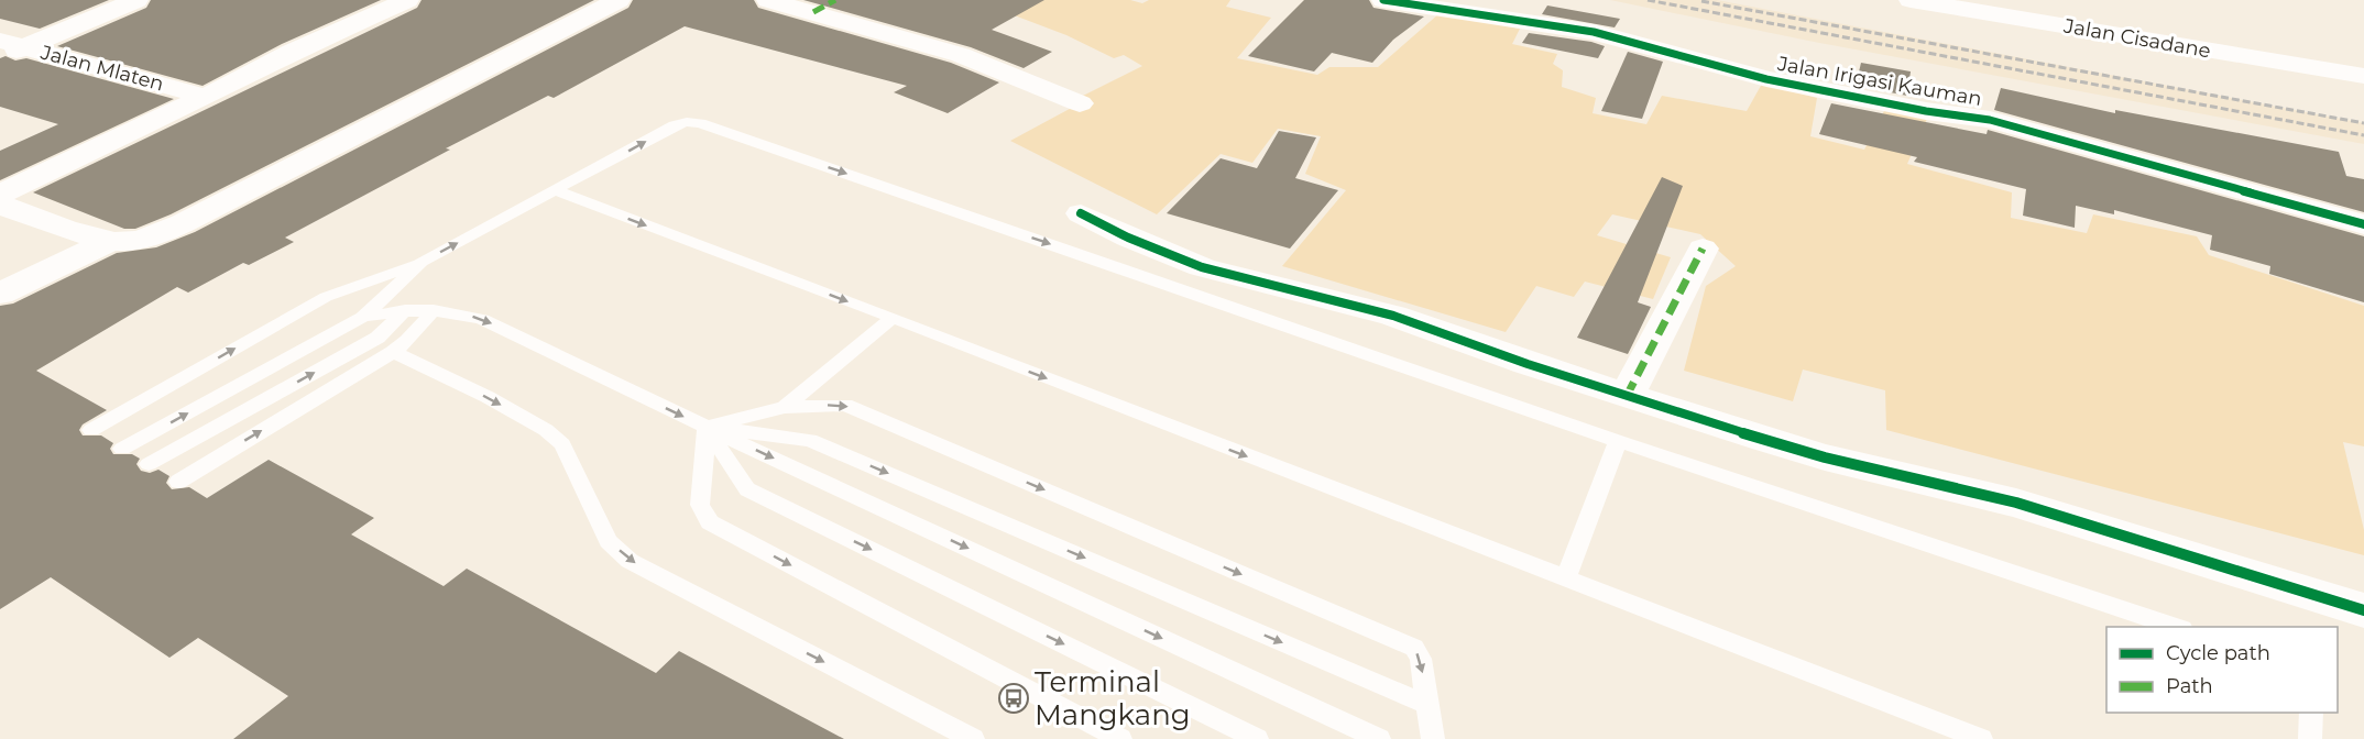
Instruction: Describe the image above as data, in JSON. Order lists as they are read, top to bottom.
{
  "streets": {
    "street": ["Jalan Cisadane", "Jalan Mlaten", "Jalan Irigasi Kauman"]
  },
  "places": {
    "bus stop": ["Terminal Mangkang"]
  },
  "legend": ["Cycle path", "Path"]
}
